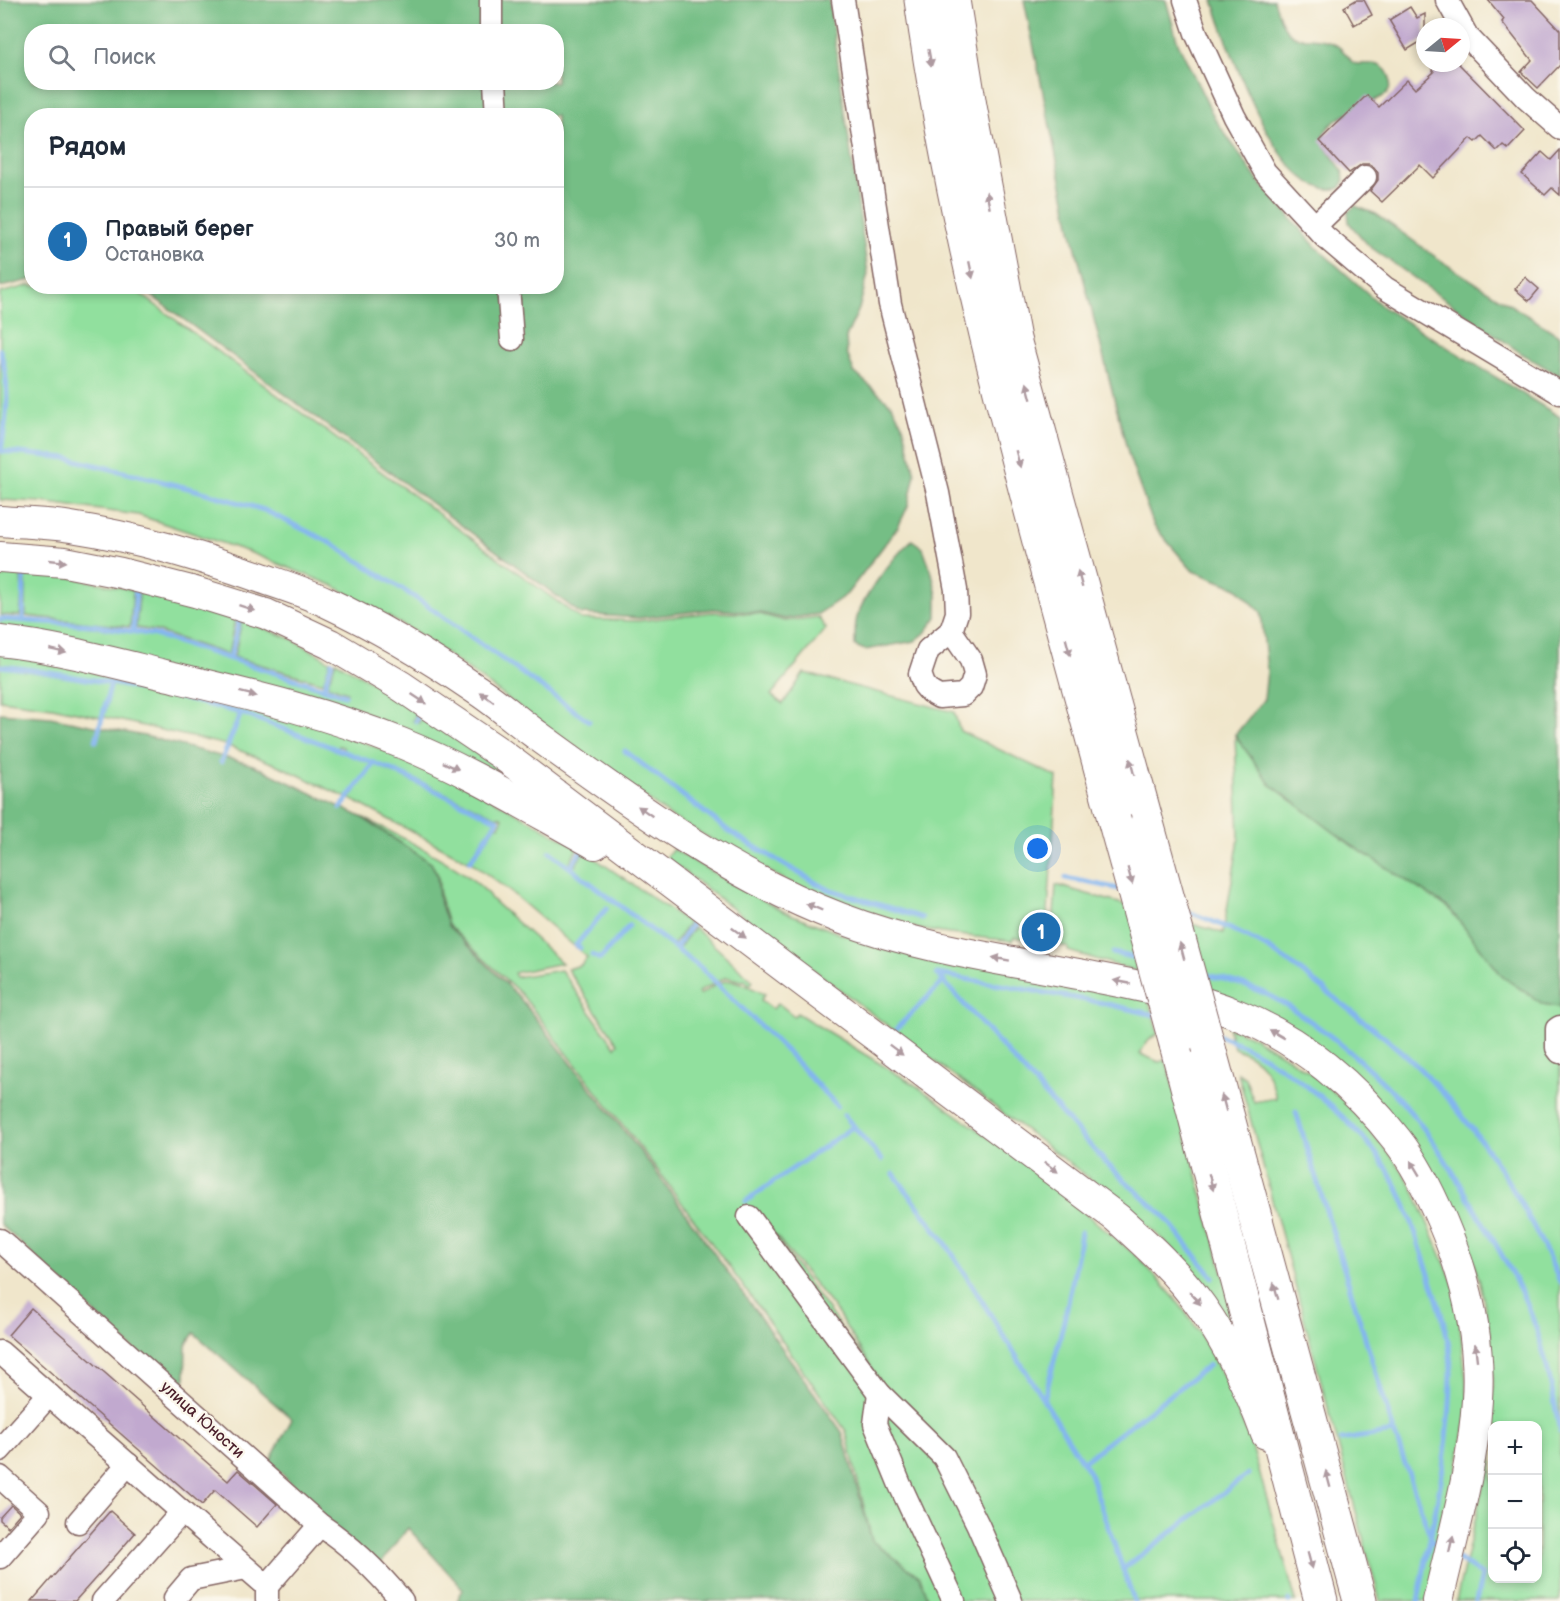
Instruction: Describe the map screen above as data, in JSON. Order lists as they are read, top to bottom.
{
  "streets": {
    "street": ["улица Юности"]
  },
  "north": "right",
  "page": {
    "search": "Поиск",
    "heading": "Рядом",
    "list": [
      {
        "mark": "1",
        "name": "Правый берег",
        "note": "Остановка",
        "value": "30 m"
      }
    ],
    "pins": "1",
    "map_buttons": ["+", "−"]
  }
}
